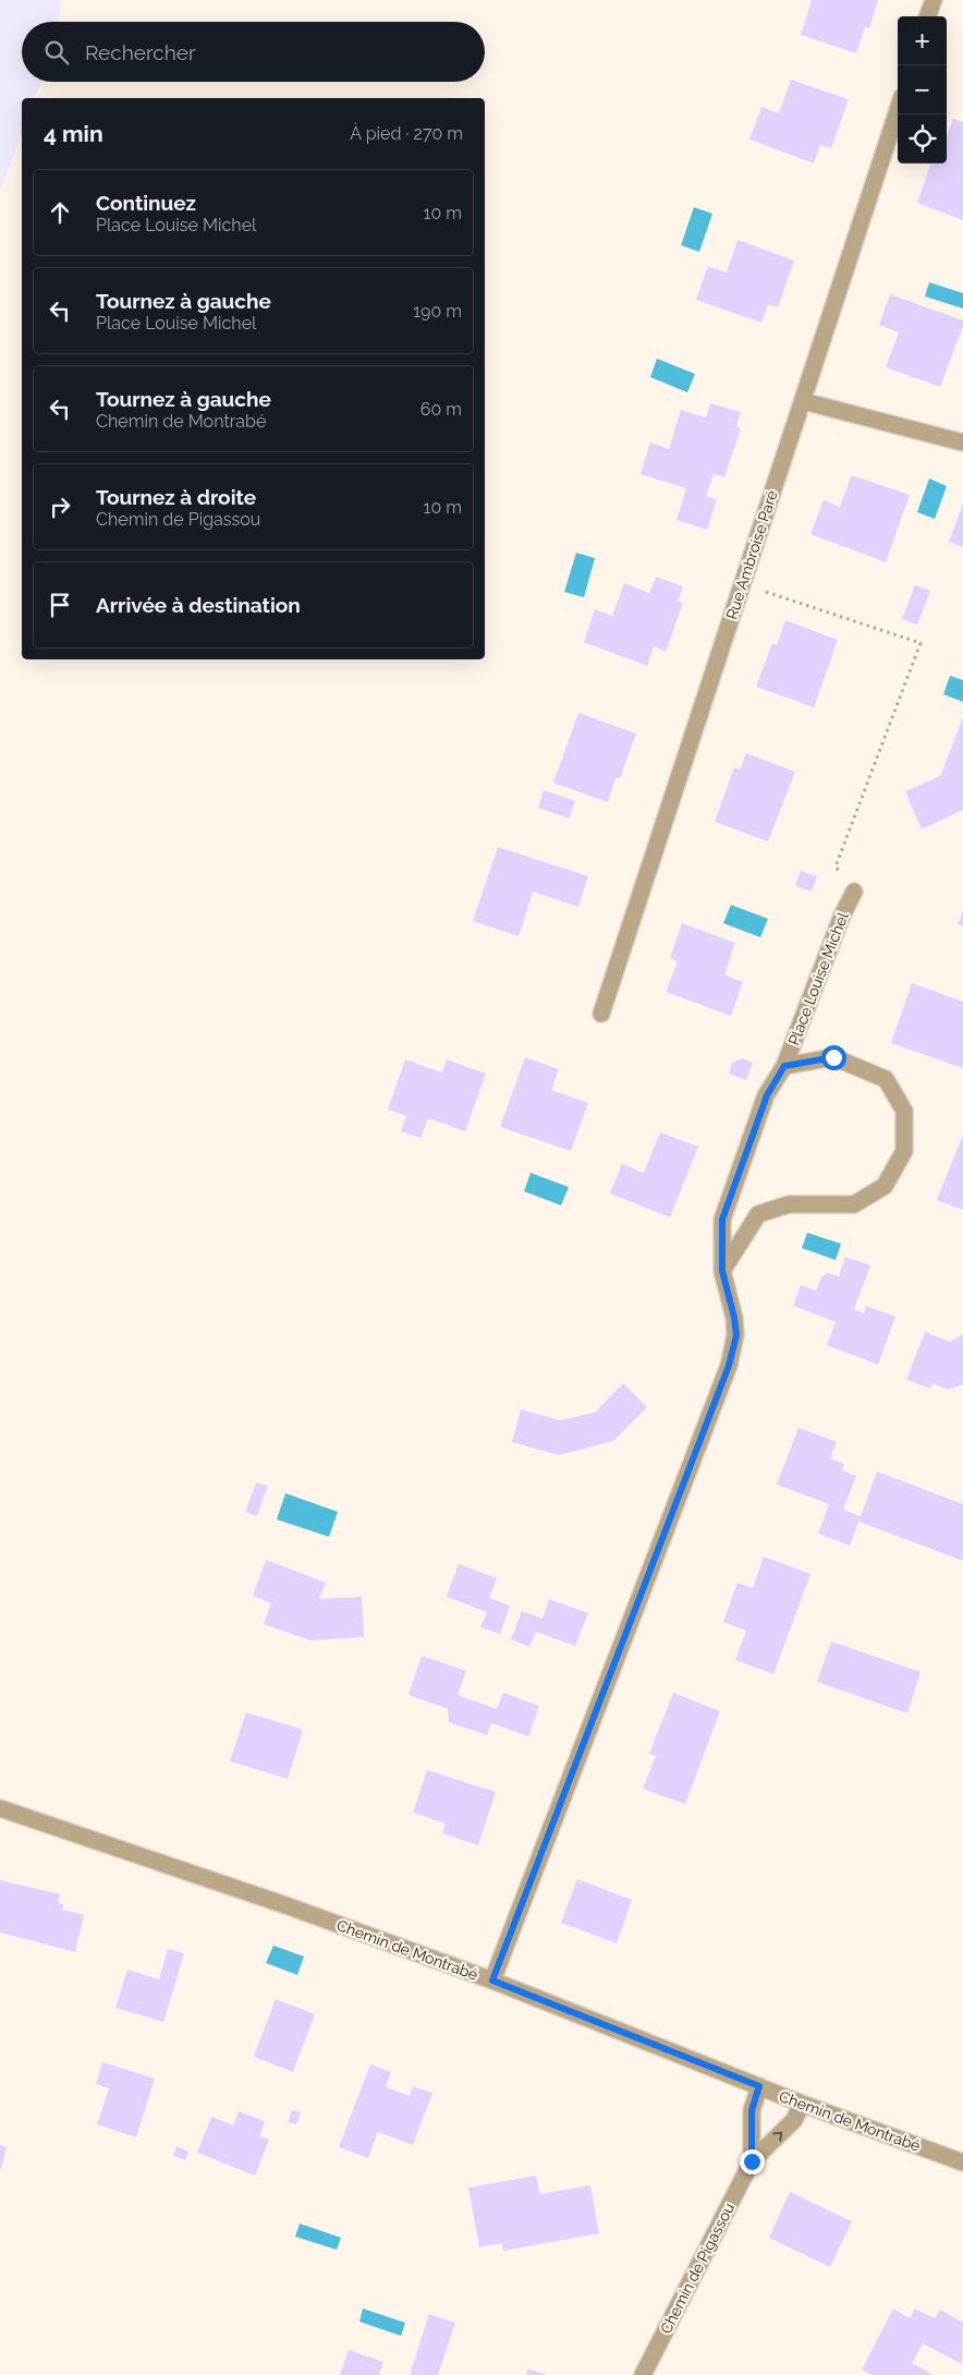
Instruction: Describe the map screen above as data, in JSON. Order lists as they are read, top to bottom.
{
  "streets": {
    "street": [
      "Rue Ambroise Paré",
      "Place Louise Michel",
      "Chemin de Montrabé",
      "Chemin de Pigassou"
    ]
  },
  "crossings": [
    ["Place Louise Michel", "Chemin de Montrabé"],
    ["Chemin de Montrabé", "Chemin de Pigassou"]
  ],
  "page": {
    "map_buttons": ["+", "−"],
    "search": "Rechercher",
    "heading": ["4 min", "À pied · 270 m"],
    "list": [
      ["Continuez", "Place Louise Michel", "10 m"],
      ["Tournez à gauche", "Place Louise Michel", "190 m"],
      ["Tournez à gauche", "Chemin de Montrabé", "60 m"],
      ["Tournez à droite", "Chemin de Pigassou", "10 m"],
      "Arrivée à destination"
    ]
  }
}
